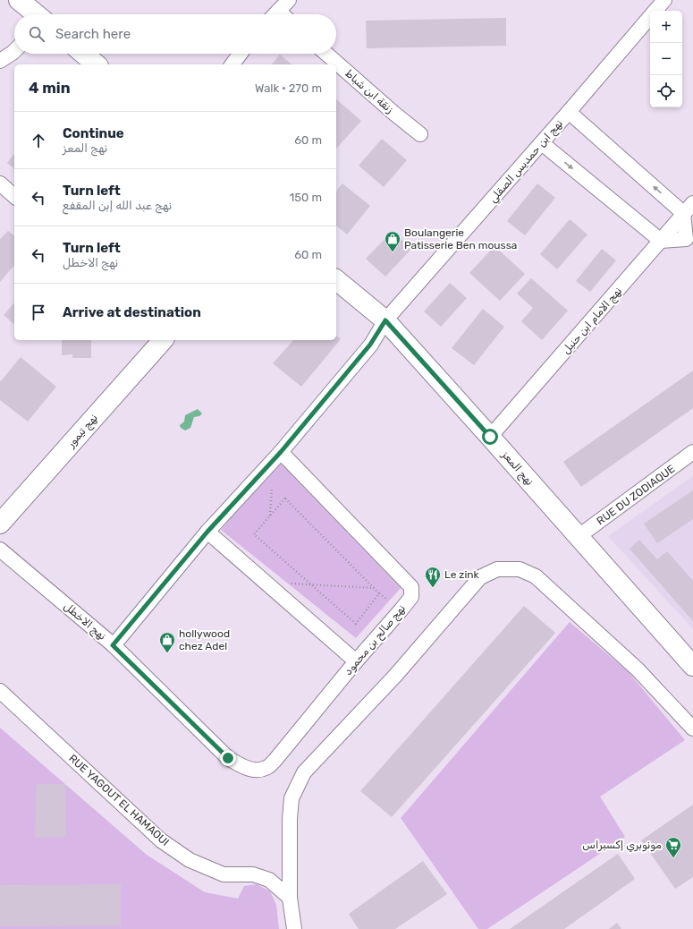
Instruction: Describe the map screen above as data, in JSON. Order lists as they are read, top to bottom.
{
  "streets": {
    "street": [
      "زنقة ابن شباط",
      "نهج ابن حمديس الصقلي",
      "نهج الامام ابن حنبل",
      "نهج تيمور",
      "نهج المعز",
      "RUE DU ZODIAQUE",
      "نهج الاخطل",
      "نهج صالح بن محمود",
      "RUE YAGOUT EL HAMAOUI"
    ]
  },
  "crossings": [
    ["نهج ابن حمديس الصقلي", "نهج المعز"],
    ["نهج ابن حمديس الصقلي", "نهج الاخطل"],
    ["نهج ابن حمديس الصقلي", "نهج صالح بن محمود"],
    ["نهج الامام ابن حنبل", "نهج المعز"],
    ["نهج المعز", "RUE DU ZODIAQUE"],
    ["نهج الاخطل", "نهج صالح بن محمود"]
  ],
  "places": {
    "shop": ["Boulangerie Patisserie Ben moussa", "hollywood chez Adel"],
    "restaurant": ["Le zink"],
    "supermarket": ["مونوبري إكسبراس"]
  },
  "page": {
    "map_buttons": ["+", "−"],
    "search": "Search here",
    "heading": ["4 min", "Walk · 270 m"],
    "list": [
      ["Continue", "نهج المعز", "60 m"],
      ["Turn left", "نهج عبد الله إبن المقفع", "150 m"],
      ["Turn left", "نهج الاخطل", "60 m"],
      "Arrive at destination"
    ]
  }
}
